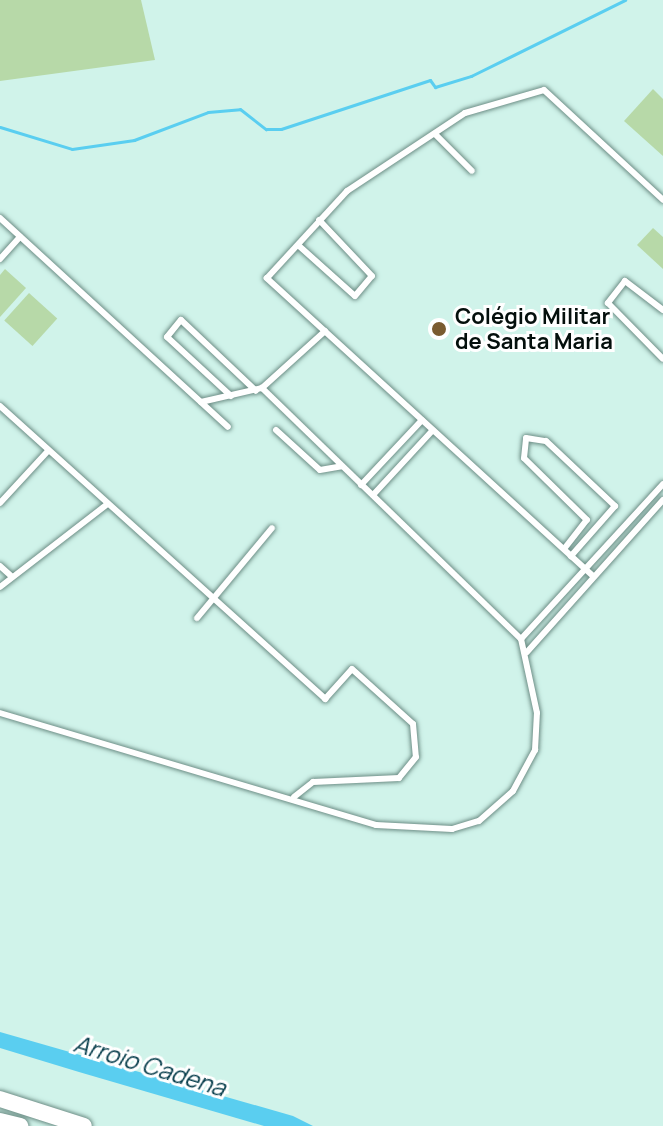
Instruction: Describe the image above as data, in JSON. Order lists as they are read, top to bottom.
{
  "water": ["Arroio Cadena"],
  "places": ["Colégio Militar de Santa Maria"]
}
